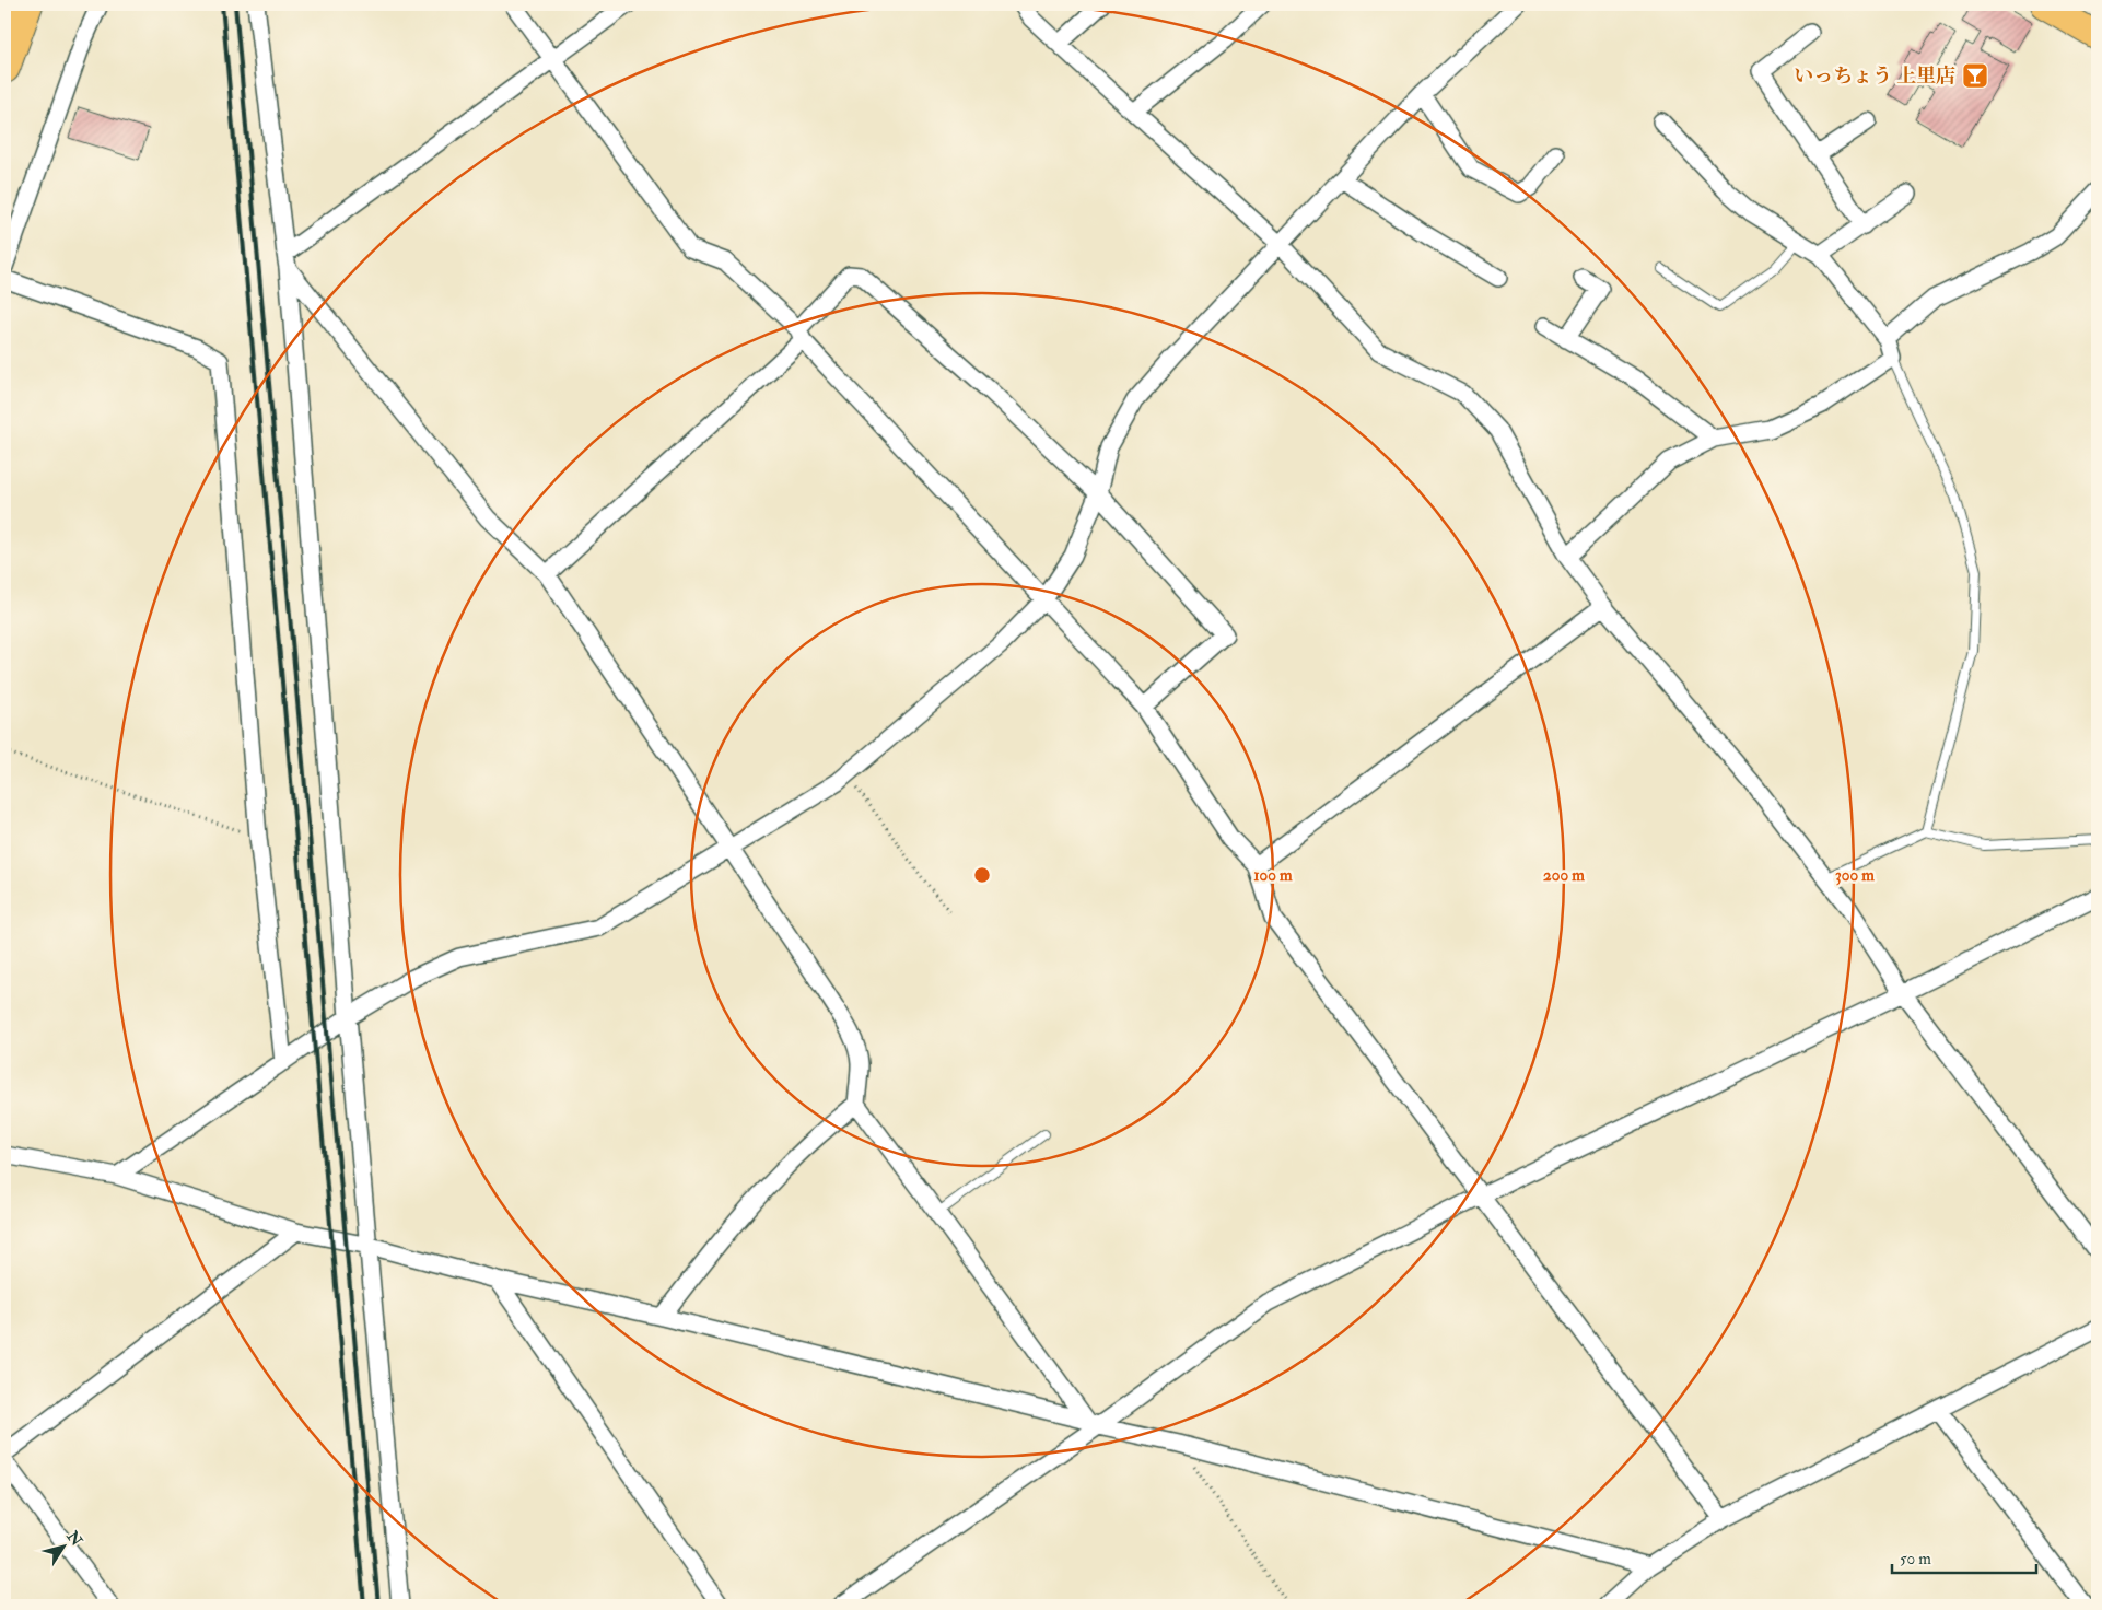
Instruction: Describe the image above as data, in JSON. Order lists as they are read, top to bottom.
{
  "places": {
    "bar": ["いっちょう 上里店"]
  },
  "scale_bar": "50 m",
  "north": "top right",
  "rings": ["100 m", "200 m", "300 m"]
}
